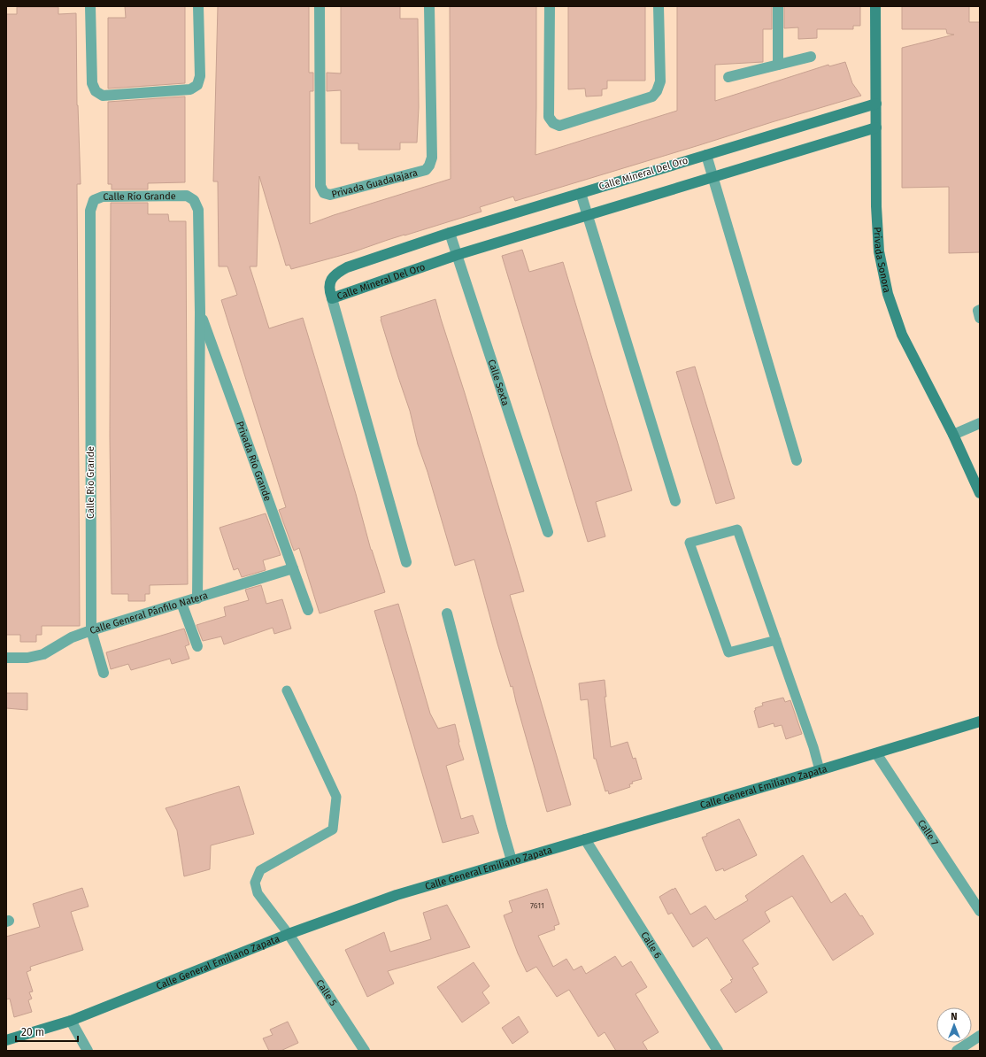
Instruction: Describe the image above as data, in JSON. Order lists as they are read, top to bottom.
{
  "streets": {
    "street": [
      "Calle Mineral Del Oro",
      "Privada Guadalajara",
      "Calle Río Grande",
      "Privada Sonora",
      "Calle Sexta",
      "Privada Río Grande",
      "Calle General Pánfilo Natera",
      "Calle General Emiliano Zapata",
      "Calle 7",
      "Calle 6",
      "Calle 5"
    ]
  },
  "crossings": [
    ["Calle Mineral Del Oro", "Privada Sonora"],
    ["Calle Mineral Del Oro", "Calle Sexta"],
    ["Calle Río Grande", "Privada Río Grande"],
    ["Calle Río Grande", "Calle General Pánfilo Natera"],
    ["Privada Río Grande", "Calle General Pánfilo Natera"],
    ["Calle General Emiliano Zapata", "Calle 7"],
    ["Calle General Emiliano Zapata", "Calle 6"],
    ["Calle General Emiliano Zapata", "Calle 5"]
  ],
  "house_numbers": ["7611"],
  "scale_bar": "20 m",
  "north": "top"
}
